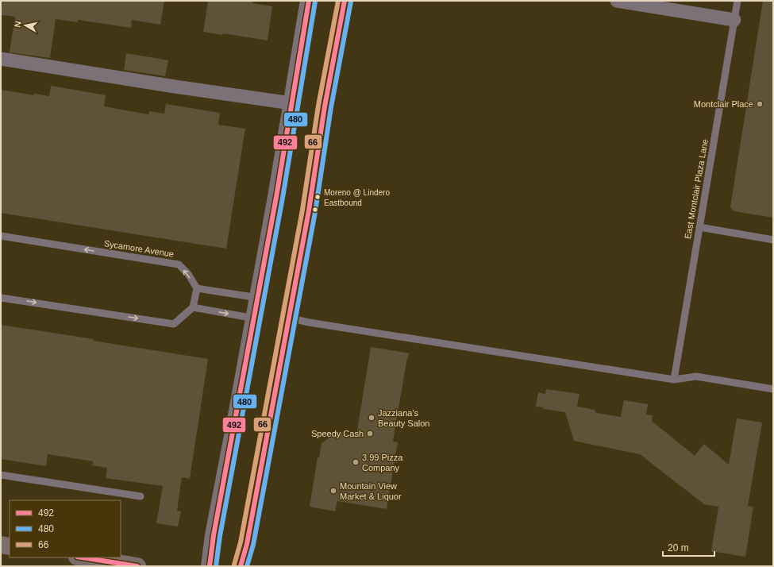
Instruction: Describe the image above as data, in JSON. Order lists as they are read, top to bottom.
{
  "streets": {
    "lane": ["East Montclair Plaza Lane", "Sycamore Avenue"]
  },
  "places": [
    "Montclair Place",
    "Moreno @ Lindero Eastbound",
    "Jazziana's Beauty Salon",
    "Speedy Cash",
    "3.99 Pizza Company",
    "Mountain View Market & Liquor"
  ],
  "lines": ["transit line 492", "transit line 66", "transit line 480"],
  "legend": ["492", "480", "66"],
  "scale_bar": "20 m",
  "north": "left"
}
